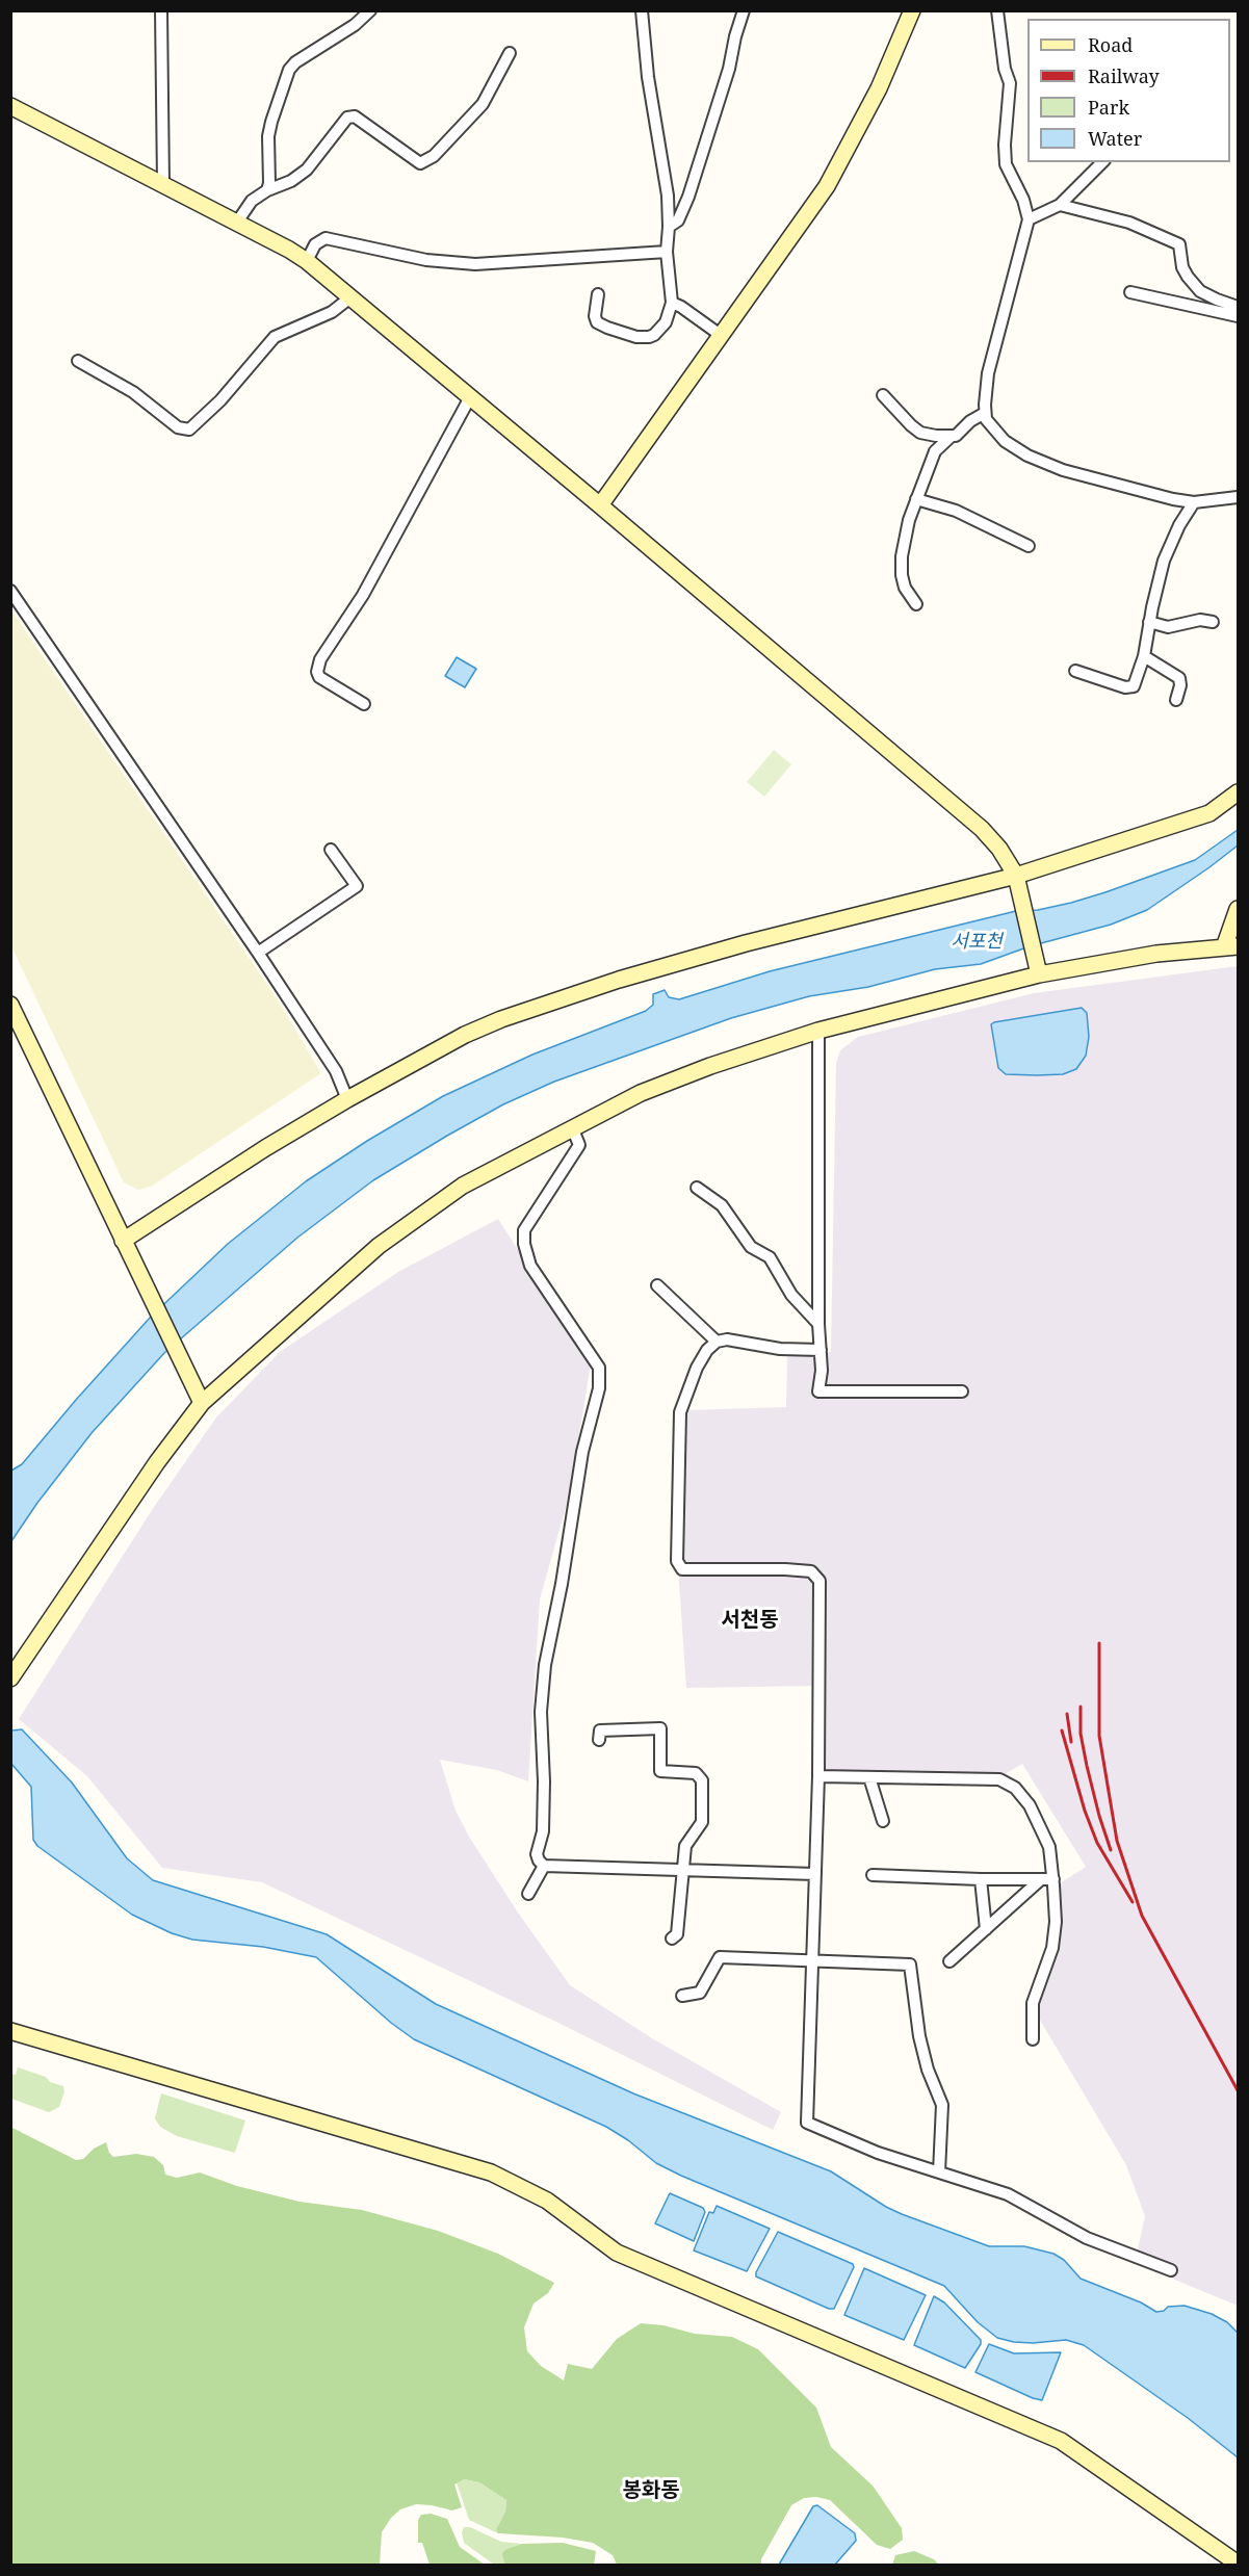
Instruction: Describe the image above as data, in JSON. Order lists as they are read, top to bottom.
{
  "districts": ["서천동", "봉화동"],
  "water": ["서포천"],
  "legend": [
    "Road",
    "Railway",
    "Park",
    "Water"
  ]
}
